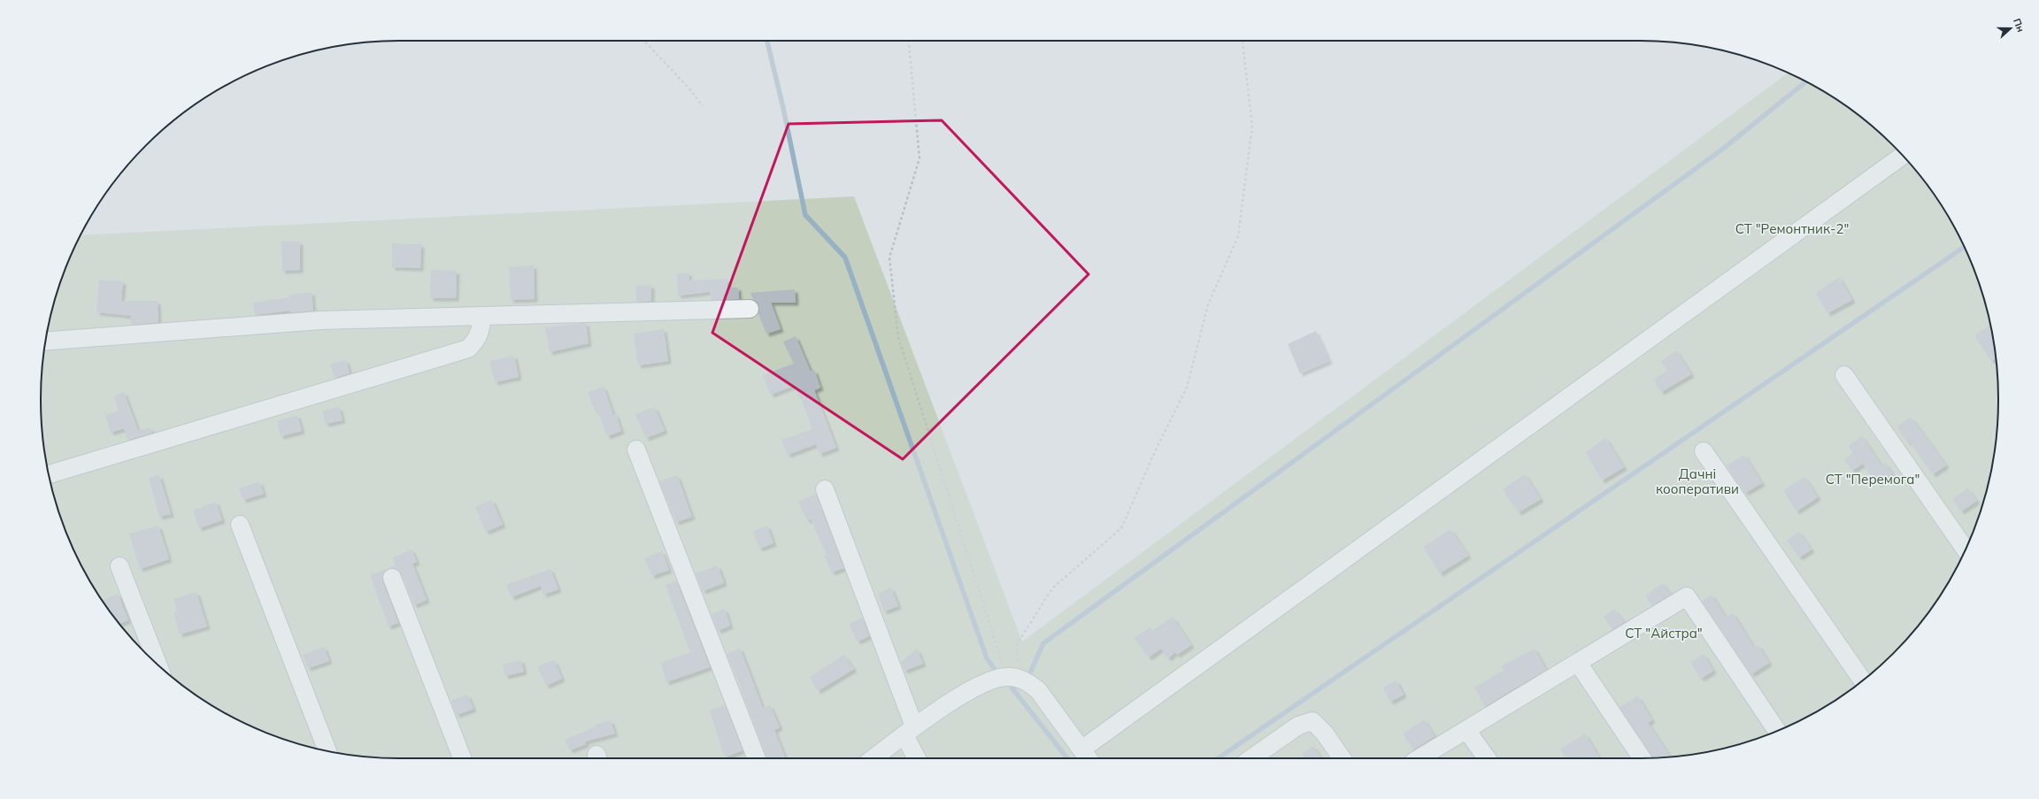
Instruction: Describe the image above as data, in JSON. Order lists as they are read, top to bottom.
{
  "parks": [
    "СТ \"Ремонтник-2\"",
    "Дачні кооперативи",
    "СТ \"Перемога\"",
    "СТ \"Айстра\""
  ],
  "north": "right"
}
